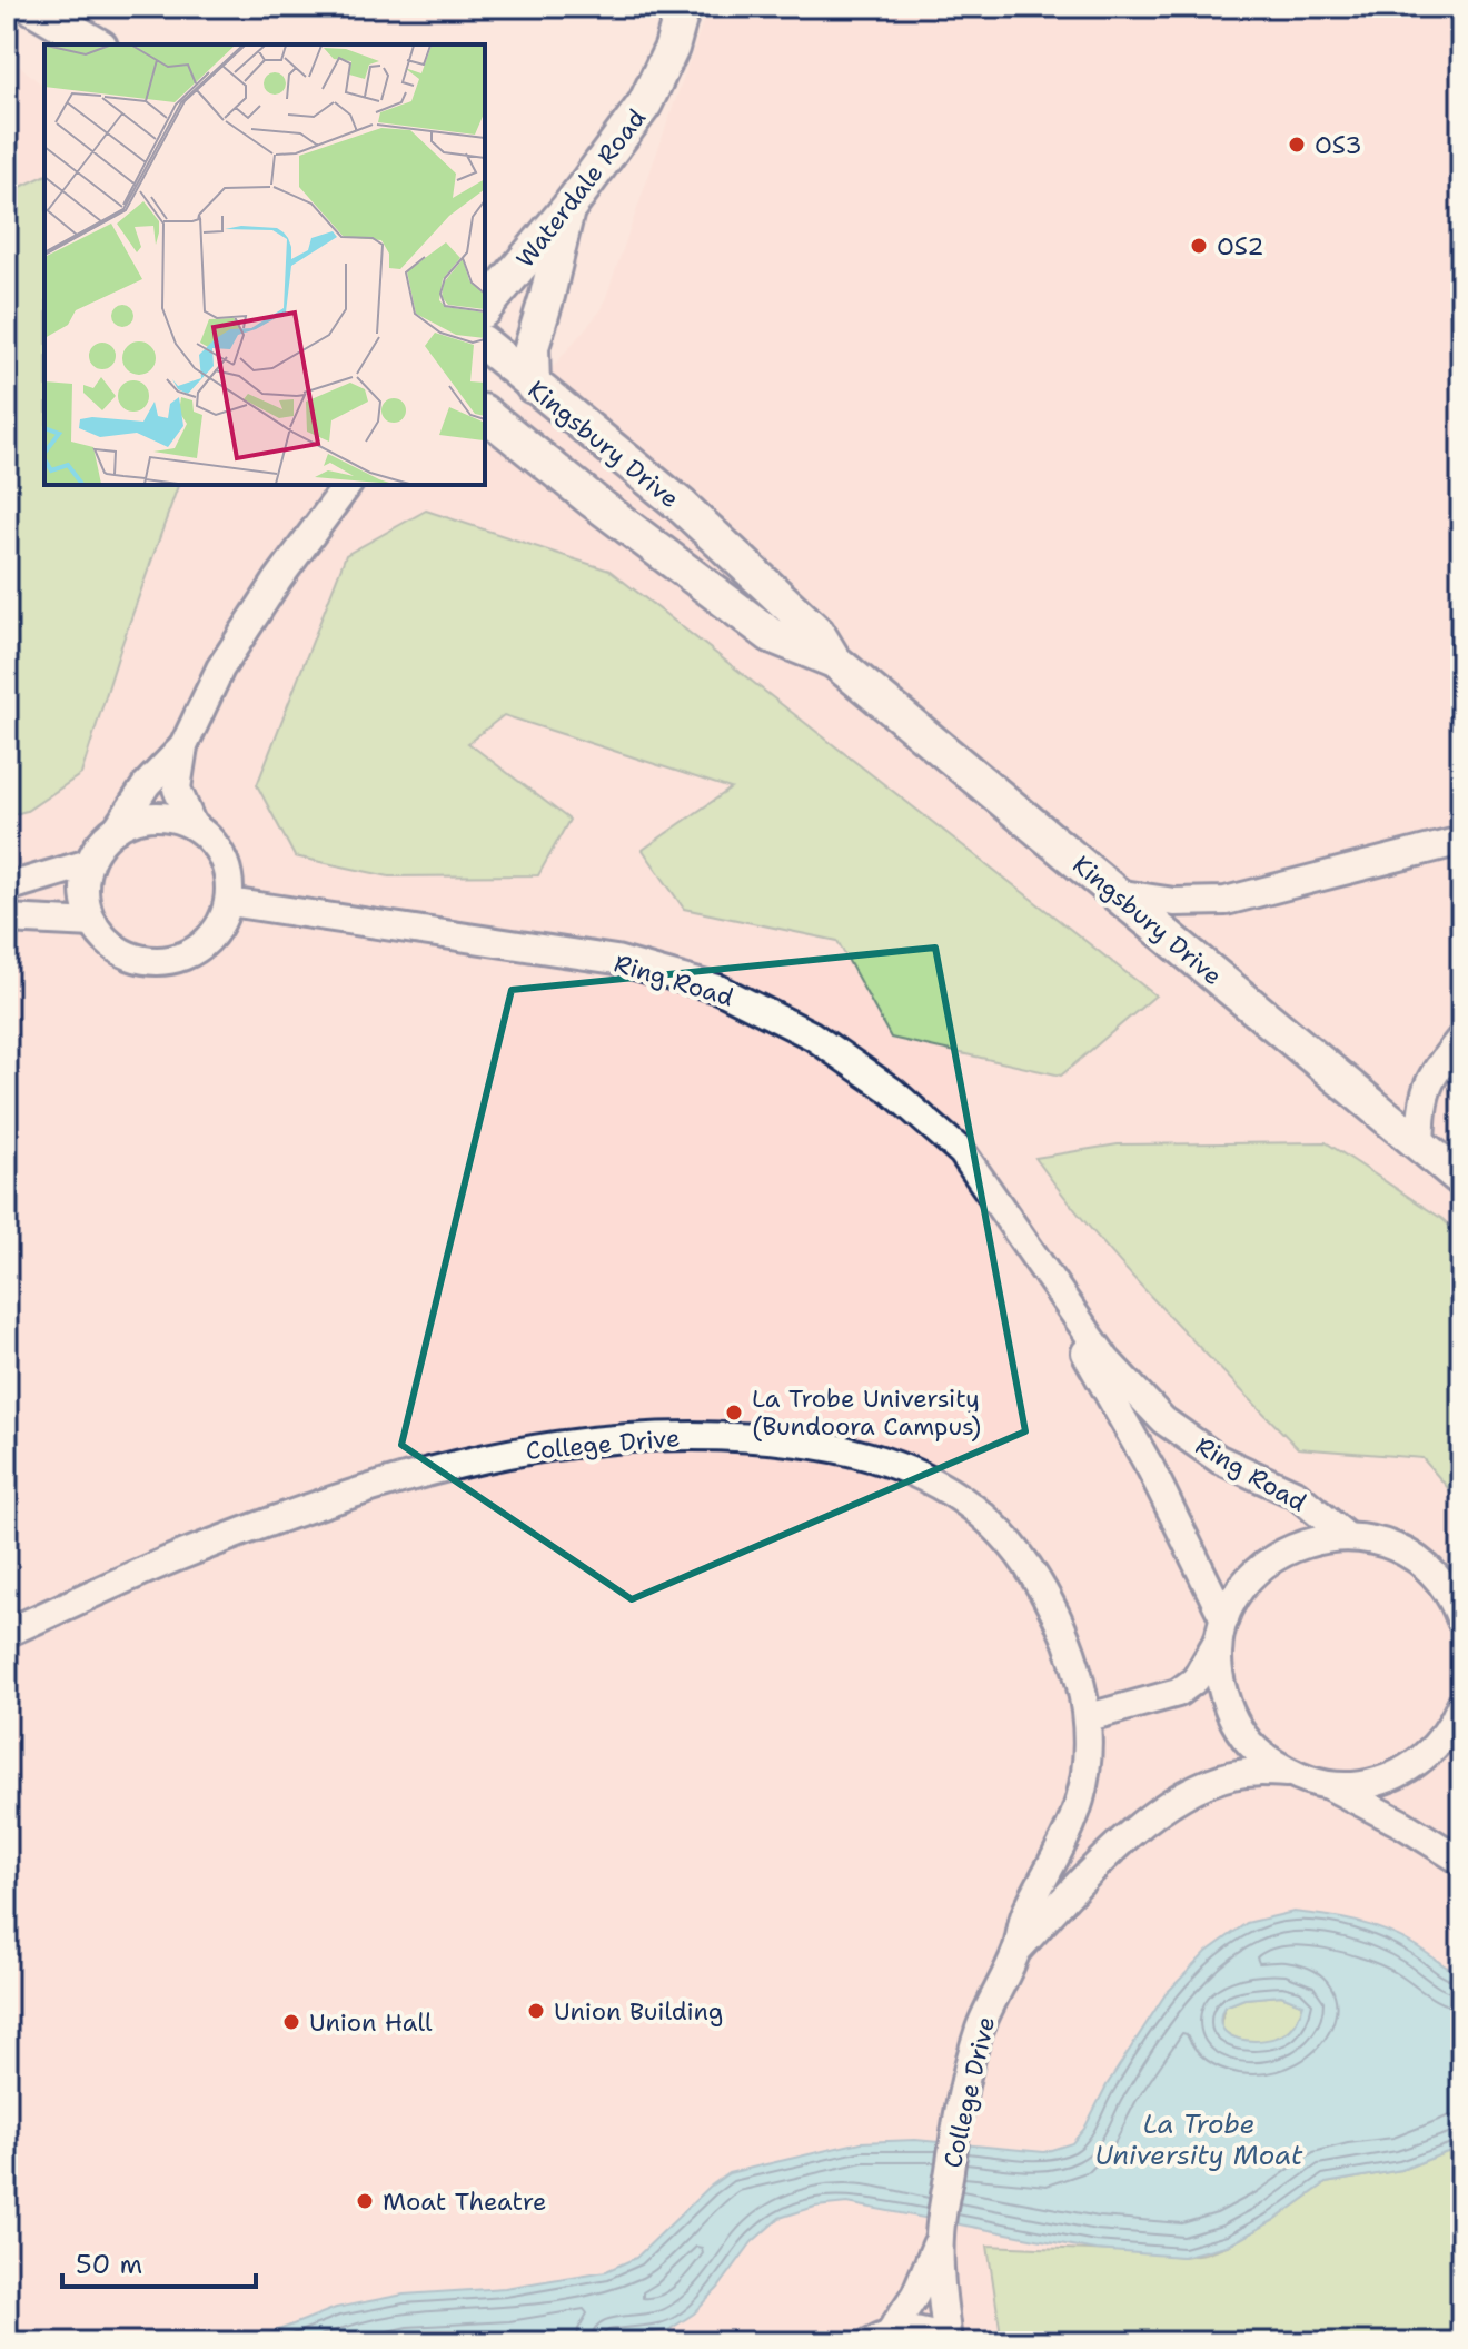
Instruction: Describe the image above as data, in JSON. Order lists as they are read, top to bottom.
{
  "streets": {
    "main road": ["Waterdale Road", "Kingsbury Drive"],
    "street": ["Ring Road", "College Drive"]
  },
  "water": ["La Trobe University Moat"],
  "places": [
    "OS3",
    "OS2",
    "La Trobe University (Bundoora Campus)",
    "Union Building",
    "Union Hall",
    "Moat Theatre"
  ],
  "scale_bar": "50 m"
}
